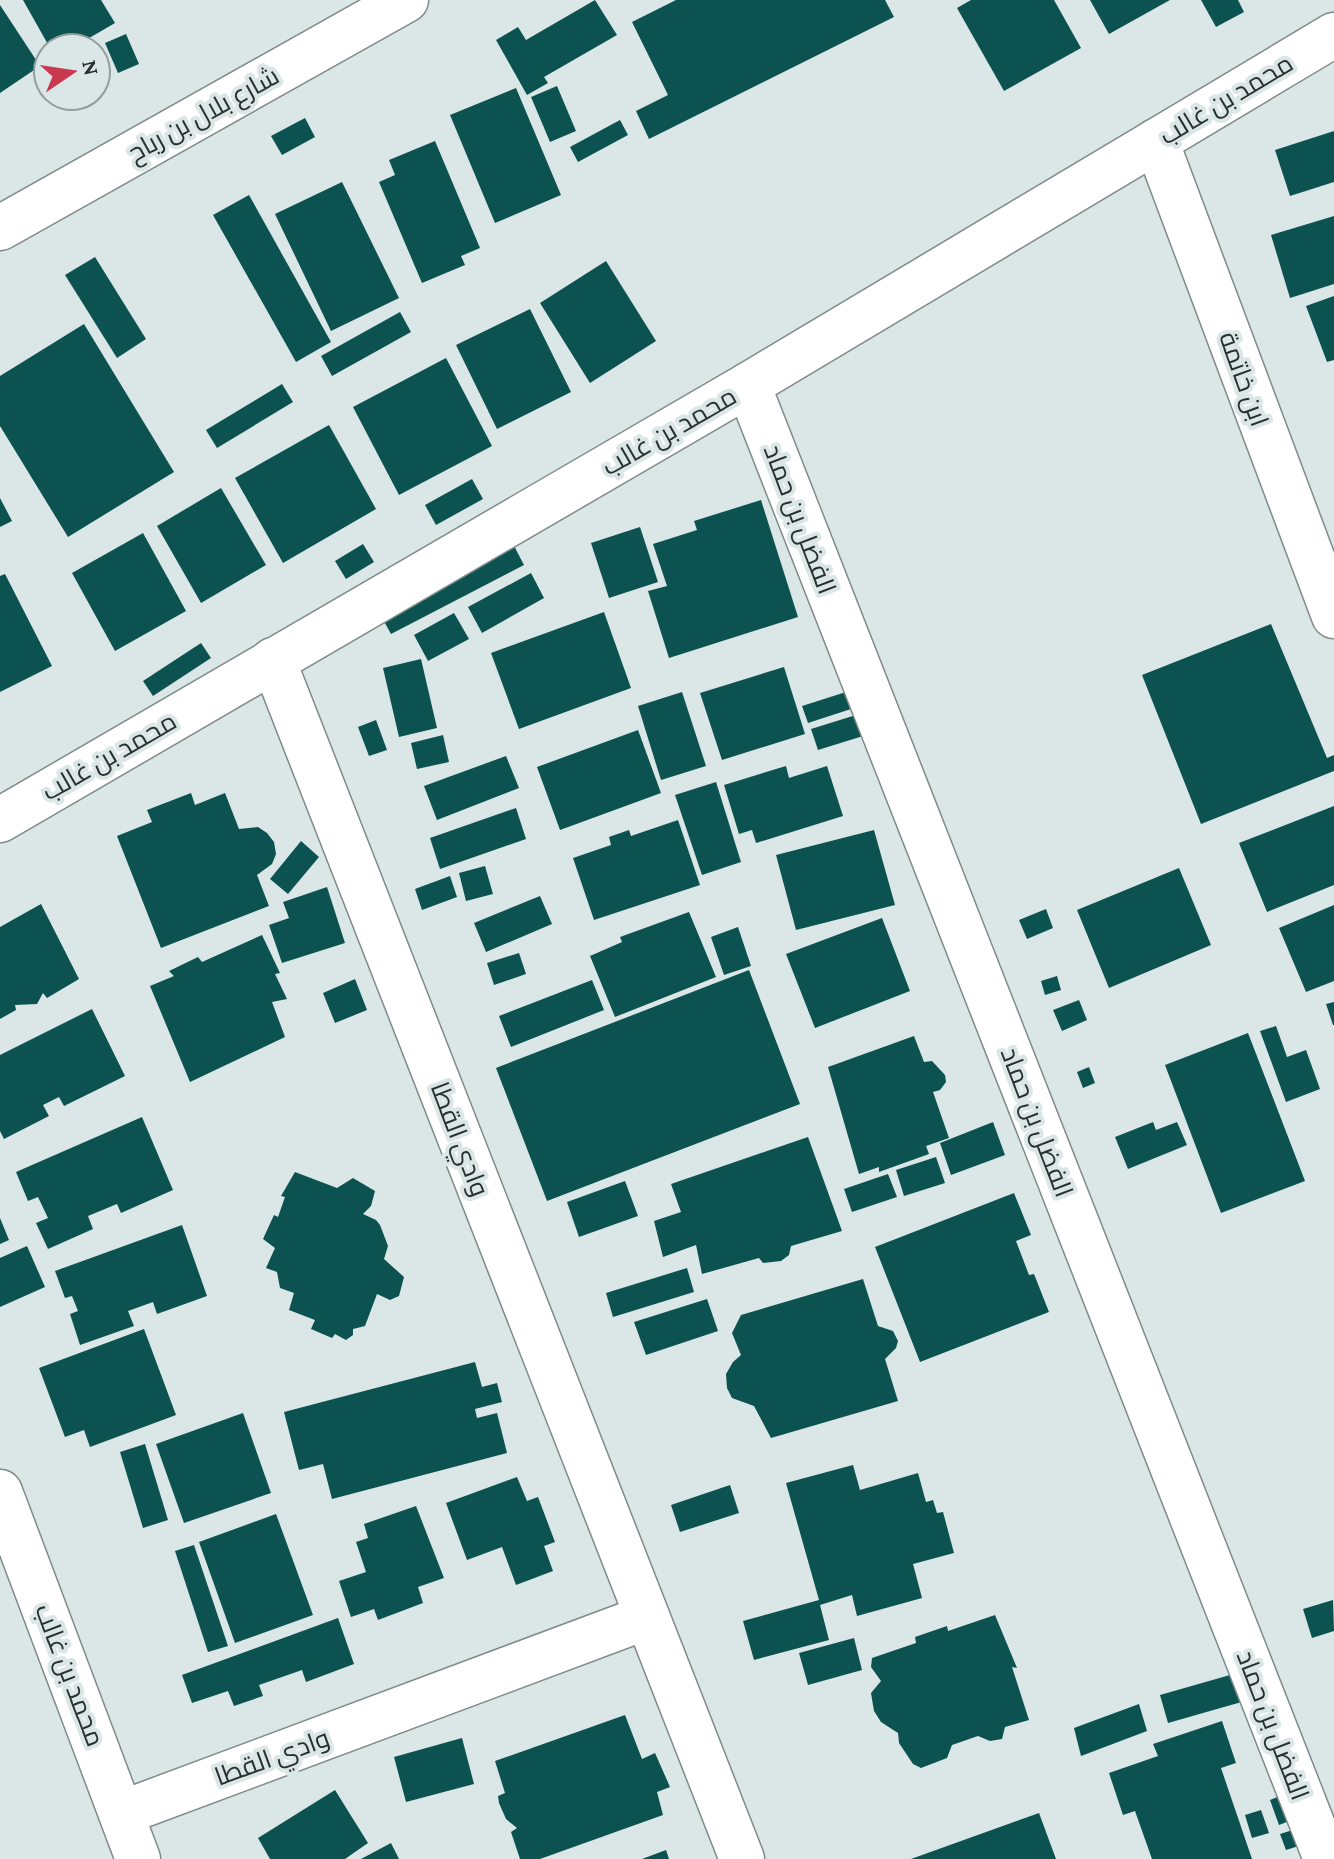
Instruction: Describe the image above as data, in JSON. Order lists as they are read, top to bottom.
{
  "streets": {
    "street": [
      "محمد بن غالب",
      "شارع بلال بن رباح",
      "ابن خاتمة",
      "الفضل بن حماد",
      "وادي القطا"
    ]
  },
  "crossings": [
    ["محمد بن غالب", "ابن خاتمة"],
    ["محمد بن غالب", "الفضل بن حماد"],
    ["محمد بن غالب", "وادي القطا"]
  ],
  "north": "right"
}
